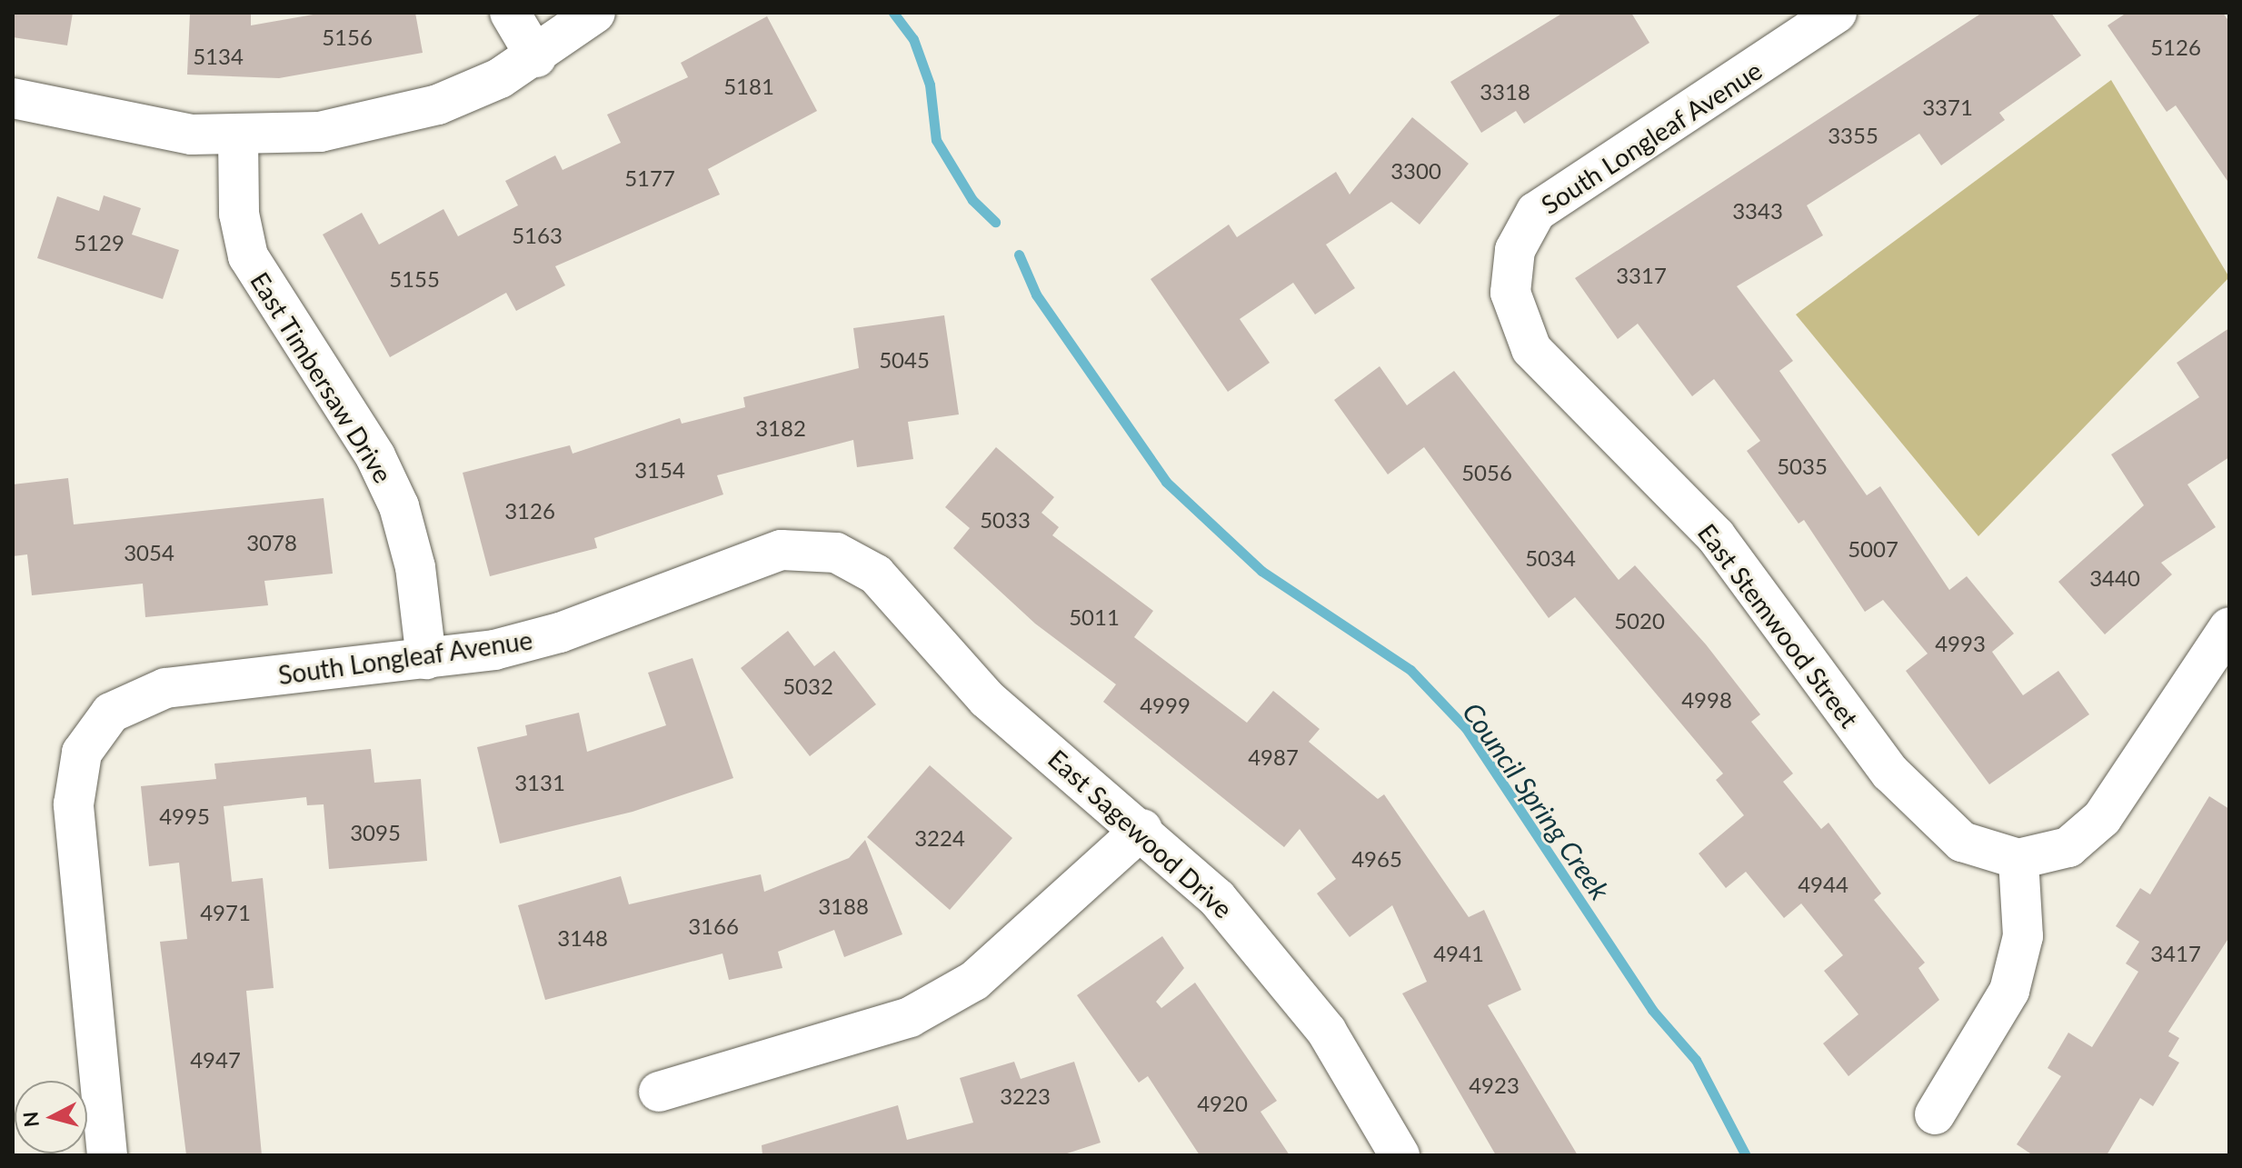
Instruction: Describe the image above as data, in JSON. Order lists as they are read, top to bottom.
{
  "streets": {
    "street": [
      "South Longleaf Avenue",
      "East Timbersaw Drive",
      "East Stemwood Street",
      "East Sagewood Drive"
    ]
  },
  "crossings": [
    ["South Longleaf Avenue", "East Timbersaw Drive"],
    ["South Longleaf Avenue", "East Stemwood Street"],
    ["South Longleaf Avenue", "East Sagewood Drive"]
  ],
  "water": ["Council Spring Creek"],
  "house_numbers": [
    "5156",
    "5126",
    "5134",
    "5181",
    "3318",
    "3371",
    "3355",
    "3300",
    "5177",
    "3343",
    "5163",
    "5129",
    "3317",
    "5155",
    "5045",
    "3182",
    "5035",
    "3154",
    "5056",
    "3126",
    "5033",
    "3078",
    "5007",
    "3054",
    "5034",
    "3440",
    "5011",
    "5020",
    "4993",
    "5032",
    "4998",
    "4999",
    "4987",
    "3131",
    "4995",
    "3095",
    "3224",
    "4965",
    "4944",
    "3188",
    "4971",
    "3166",
    "3148",
    "4941",
    "3417",
    "4947",
    "4923",
    "3223",
    "4920"
  ],
  "north": "left"
}
